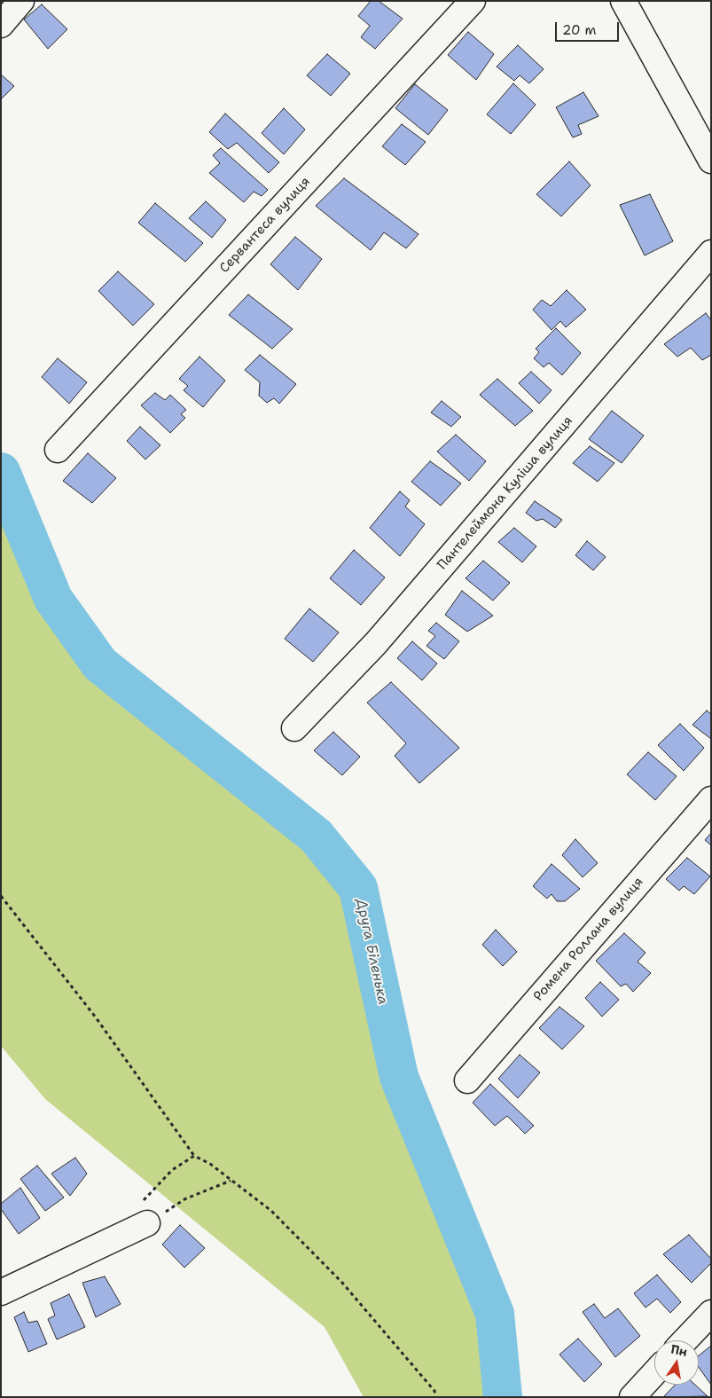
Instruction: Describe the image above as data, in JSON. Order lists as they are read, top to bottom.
{
  "streets": {
    "street": ["Сервантеса вулиця", "Пантелеймона Куліша вулиця", "Ромена Роллана вулиця"]
  },
  "water": ["Друга Біленька"],
  "scale_bar": "20 m",
  "north": "top"
}
